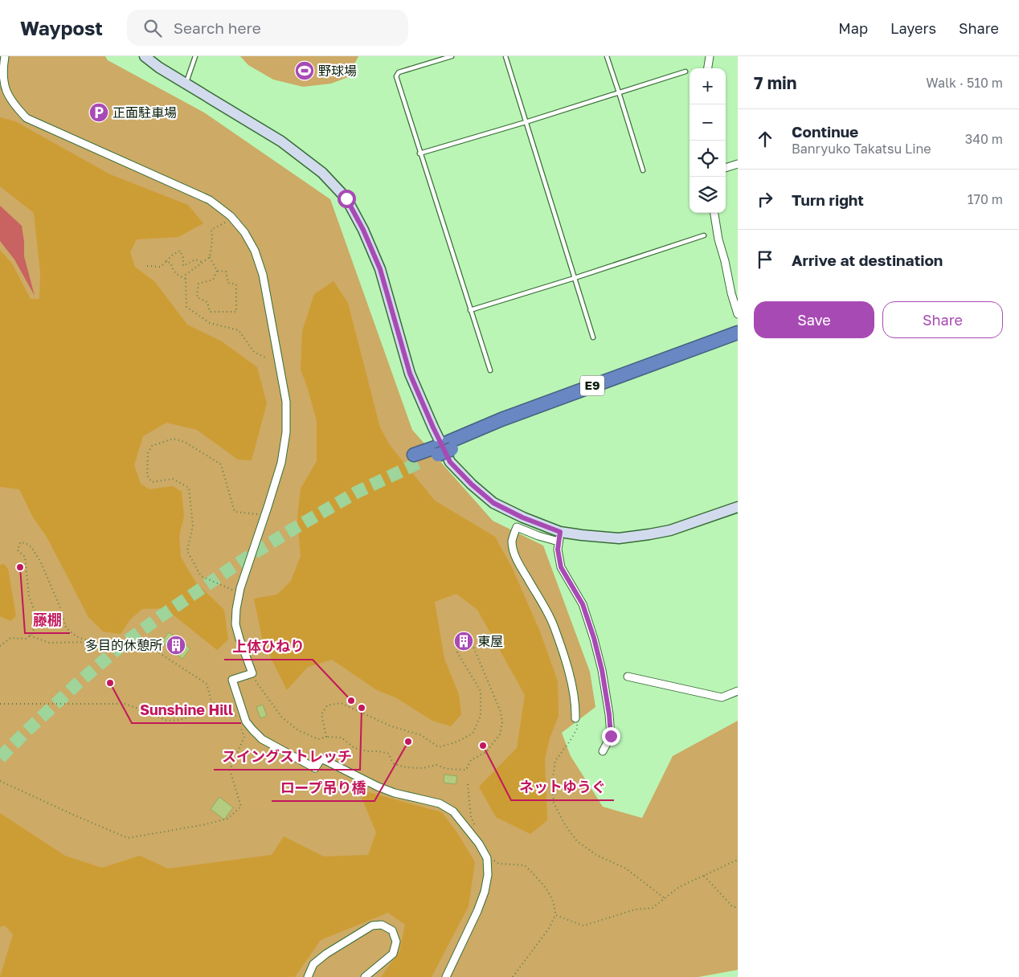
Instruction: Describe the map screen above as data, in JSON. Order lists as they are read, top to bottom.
{
  "streets": {
    "highway": ["E9"]
  },
  "places": {
    "sports": ["野球場"],
    "parking": ["正面駐車場"],
    "other": [
      "藤棚",
      "Sunshine Hill",
      "上体ひねり",
      "スイングストレッチ",
      "ロープ吊り橋",
      "ネットゆうぐ"
    ],
    "building": ["東屋", "多目的休憩所"]
  },
  "page": {
    "header": "Waypost",
    "search": "Search here",
    "nav": ["Map", "Layers", "Share"],
    "heading": ["7 min", "Walk · 510 m"],
    "map_buttons": ["+", "−"],
    "list": [
      ["Continue", "Banryuko Takatsu Line", "340 m"],
      ["Turn right", "170 m"],
      "Arrive at destination"
    ],
    "buttons": ["Save", "Share"]
  }
}
